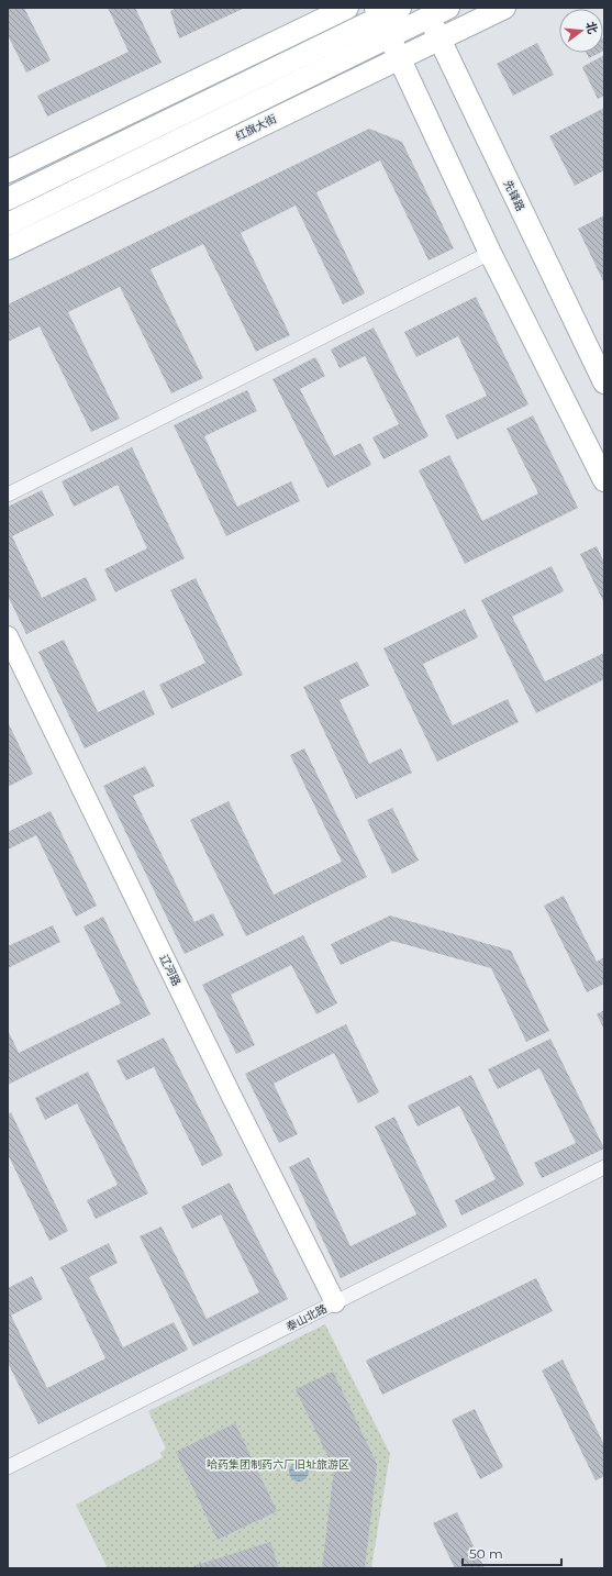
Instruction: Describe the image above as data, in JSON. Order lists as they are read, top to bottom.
{
  "streets": {
    "main road": ["红旗大街", "先锋路", "辽河路"],
    "street": ["泰山北路"]
  },
  "crossings": [
    ["红旗大街", "先锋路"],
    ["辽河路", "泰山北路"]
  ],
  "parks": ["哈药集团制药六厂旧址旅游区"],
  "scale_bar": "50 m",
  "north": "right"
}
